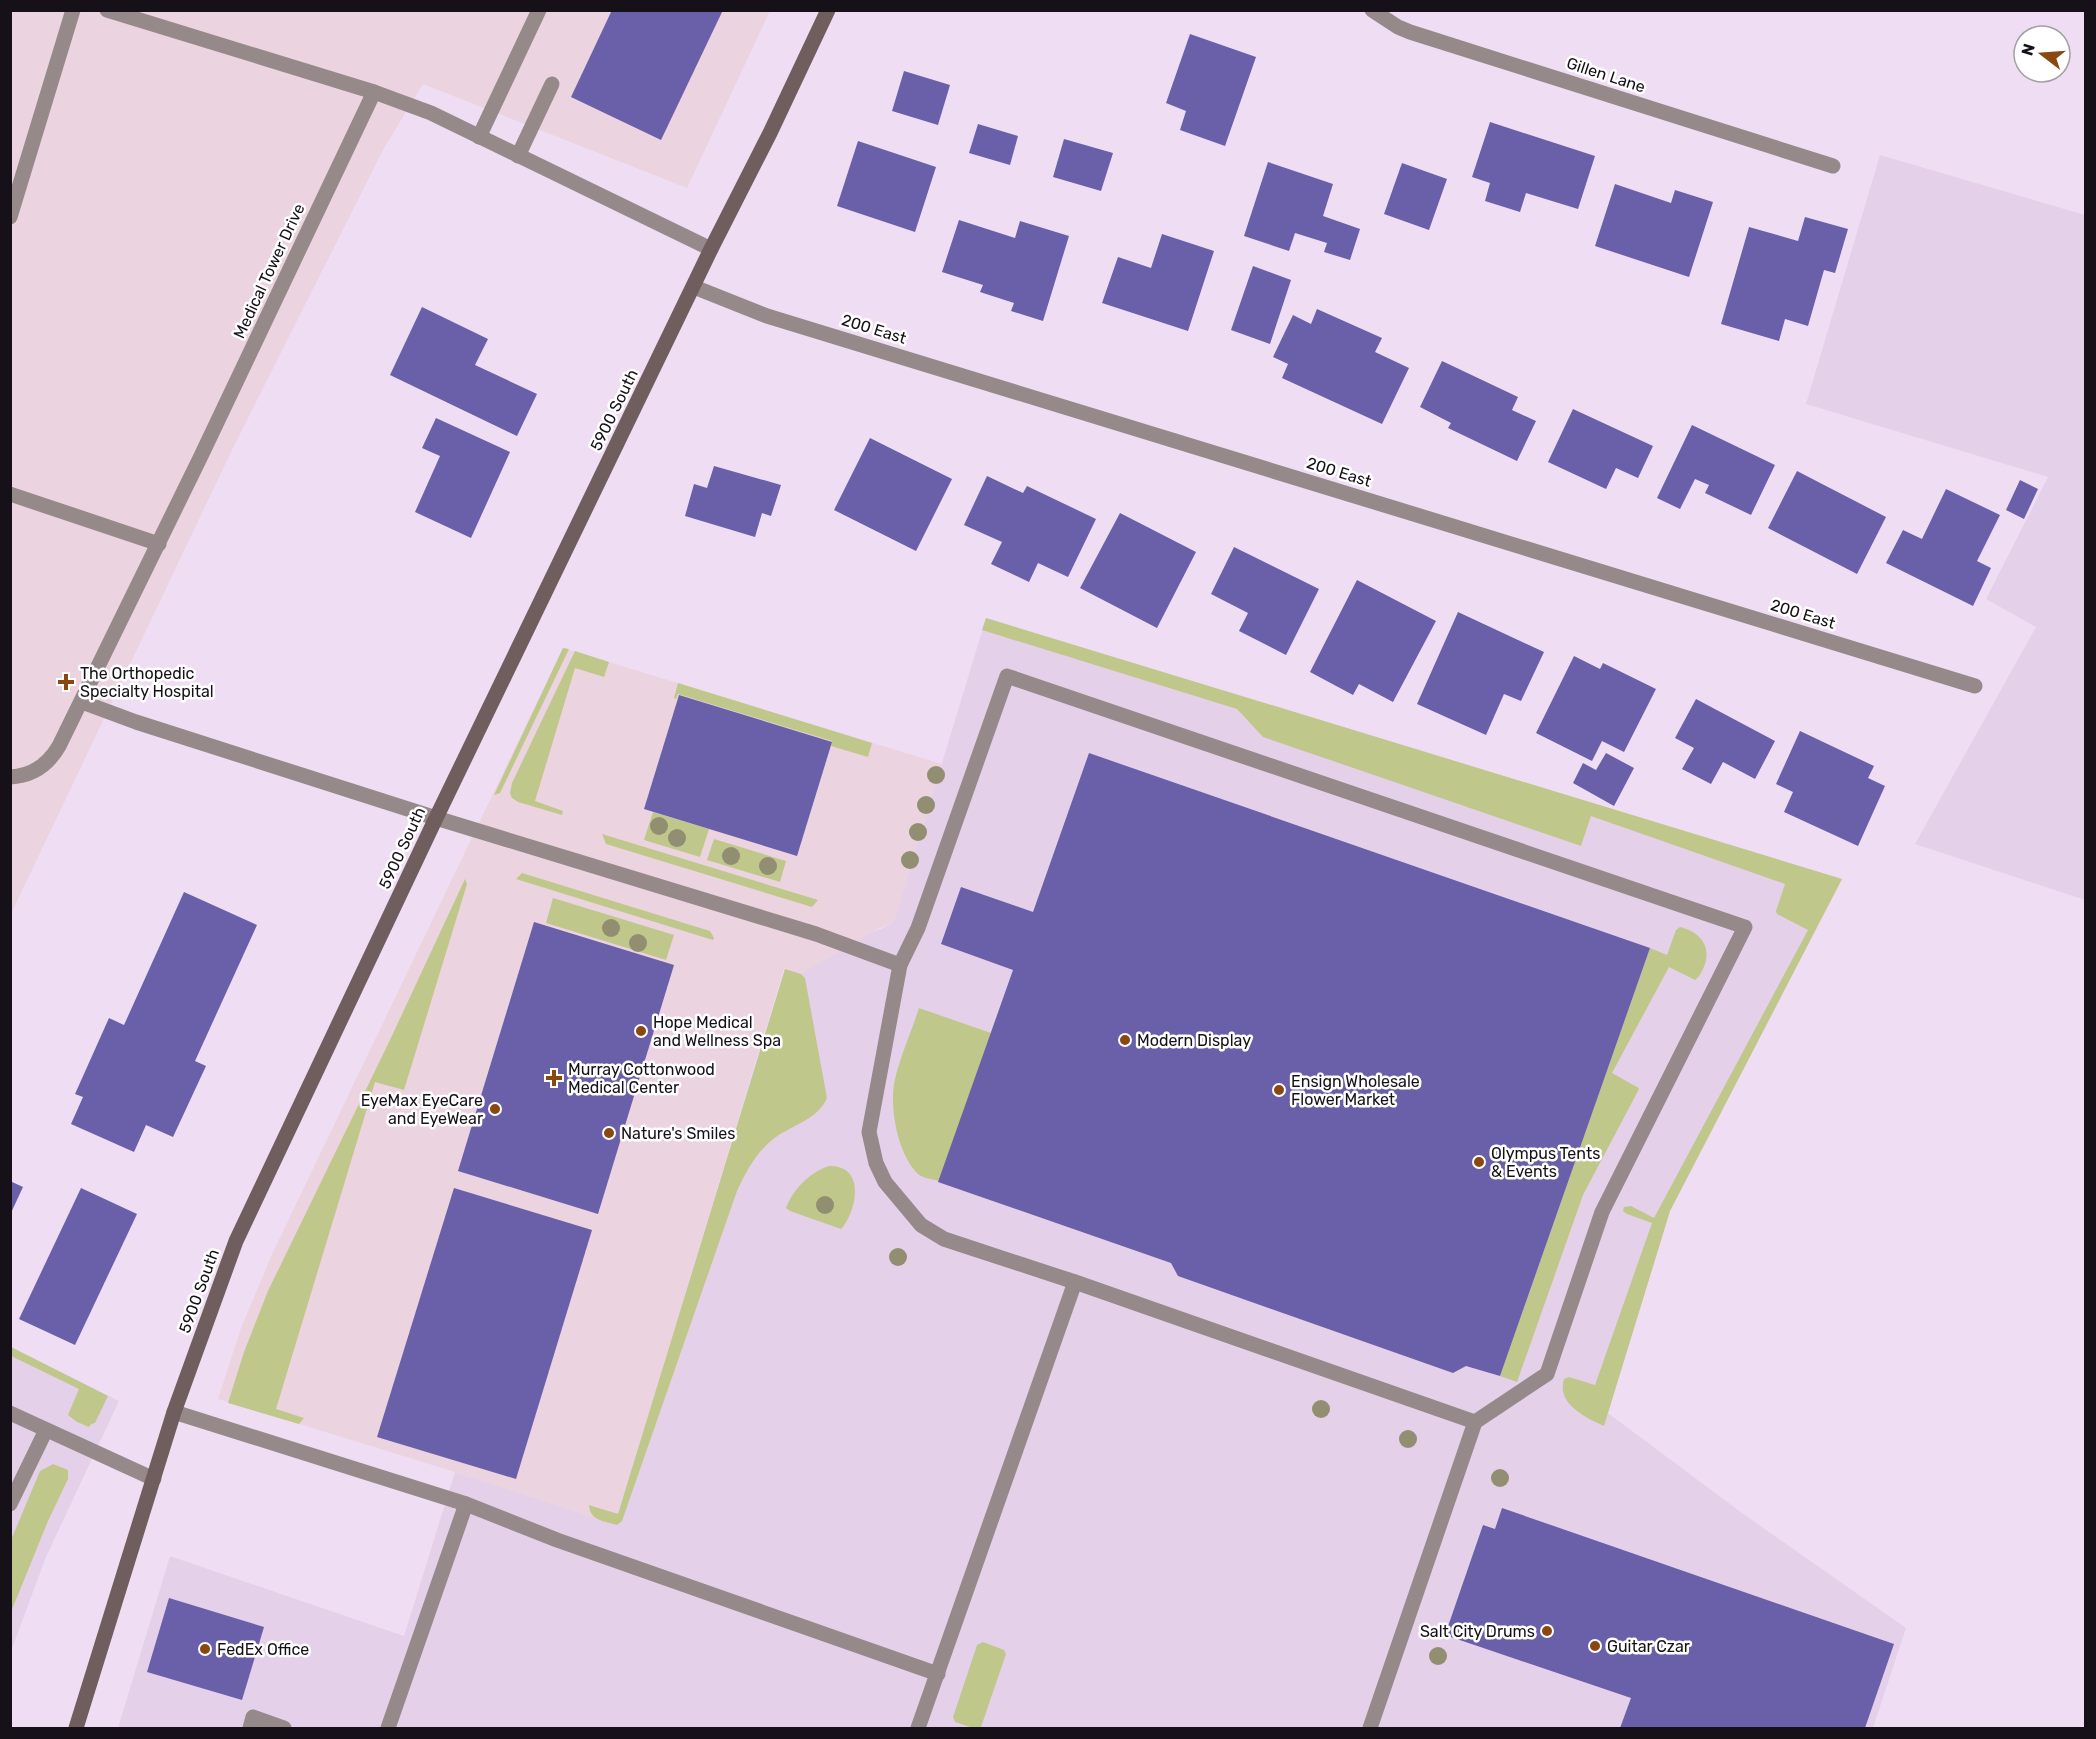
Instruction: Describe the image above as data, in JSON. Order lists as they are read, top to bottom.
{
  "streets": {
    "main road": ["5900 South"],
    "street": ["Gillen Lane", "Medical Tower Drive", "200 East"]
  },
  "crossings": [
    ["200 East", "5900 South"]
  ],
  "places": {
    "health": ["The Orthopedic Specialty Hospital", "Murray Cottonwood Medical Center"],
    "other": [
      "Hope Medical and Wellness Spa",
      "Modern Display",
      "Ensign Wholesale Flower Market",
      "EyeMax EyeCare and EyeWear",
      "Nature's Smiles",
      "Olympus Tents & Events",
      "Salt City Drums",
      "Guitar Czar",
      "FedEx Office"
    ]
  },
  "north": "left"
}
